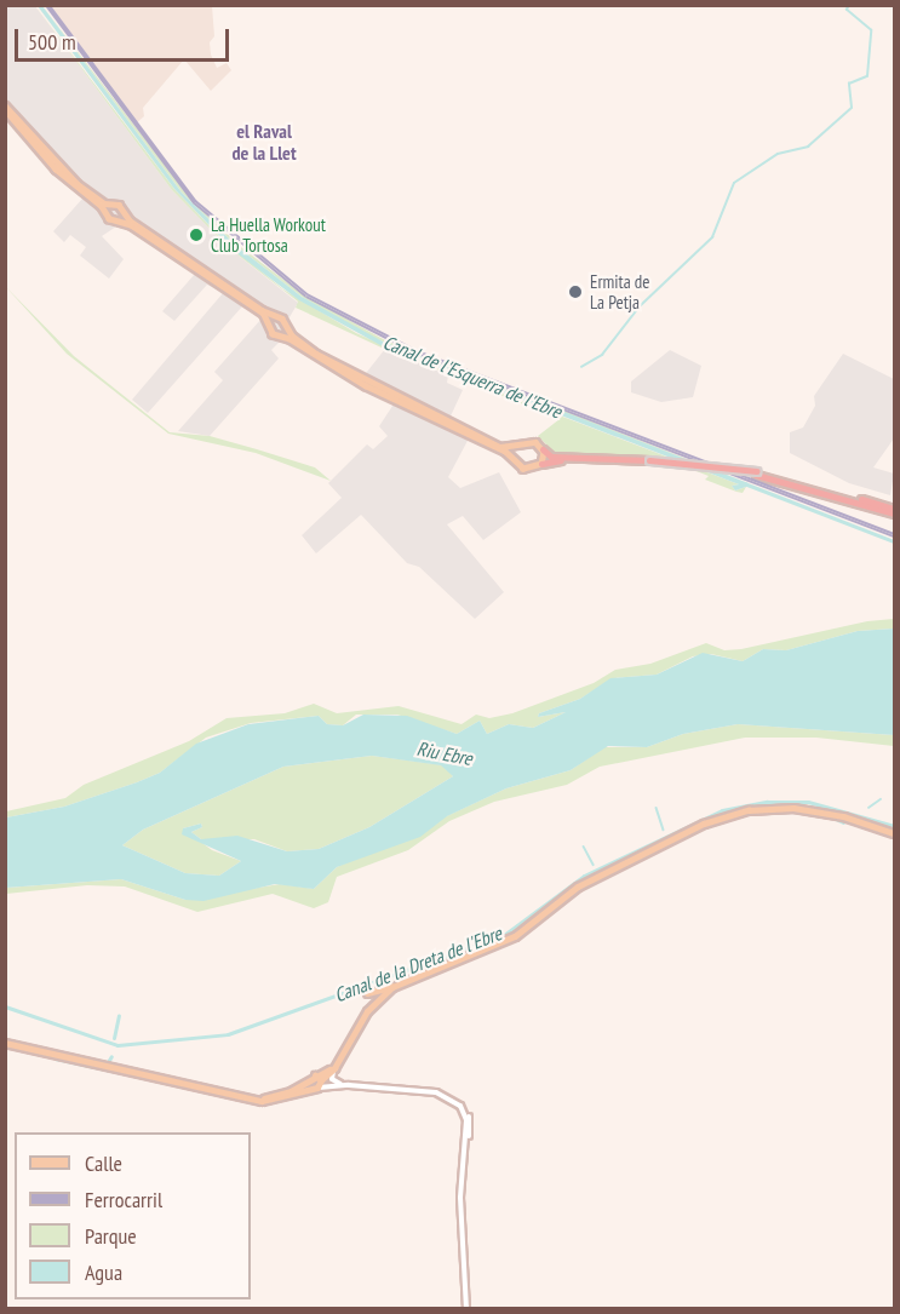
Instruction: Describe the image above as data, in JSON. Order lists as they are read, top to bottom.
{
  "districts": ["el Raval de la Llet"],
  "water": ["Canal de l'Esquerra de l'Ebre", "Riu Ebre", "Canal de la Dreta de l'Ebre"],
  "places": ["La Huella Workout Club Tortosa", "Ermita de La Petja"],
  "legend": [
    "Calle",
    "Ferrocarril",
    "Parque",
    "Agua"
  ],
  "scale_bar": "500 m"
}
